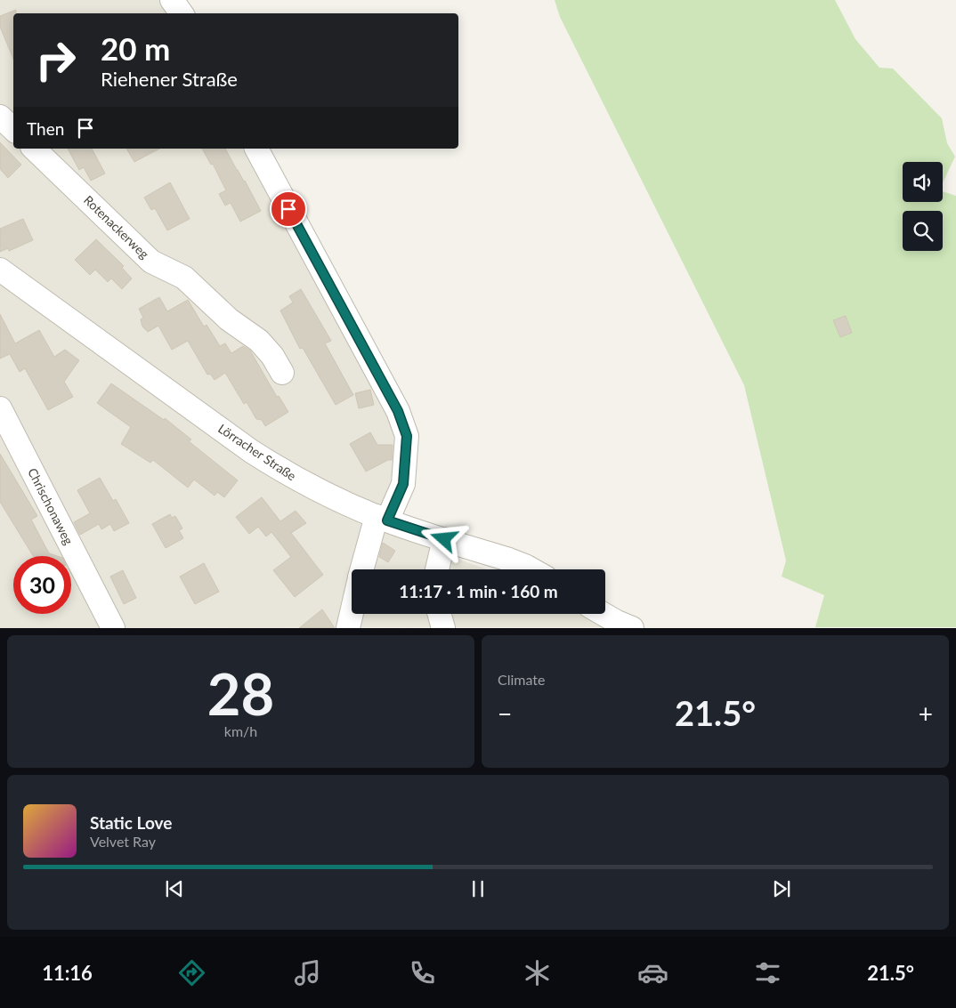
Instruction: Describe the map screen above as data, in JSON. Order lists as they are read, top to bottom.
{
  "streets": {
    "street": ["Rotenackerweg", "Lörracher Straße", "Chrischonaweg"]
  },
  "page": {
    "turn": ["20 m", "Riehener Straße"],
    "then": "Then",
    "limit": "30",
    "trip": "11:17 · 1 min · 160 m",
    "tile": [
      ["28", "km/h"],
      "Climate"
    ],
    "heat": ["−", "21.5°", "+"],
    "song": ["Static Love", "Velvet Ray"],
    "tabs": ["11:16", "21.5°"]
  }
}
